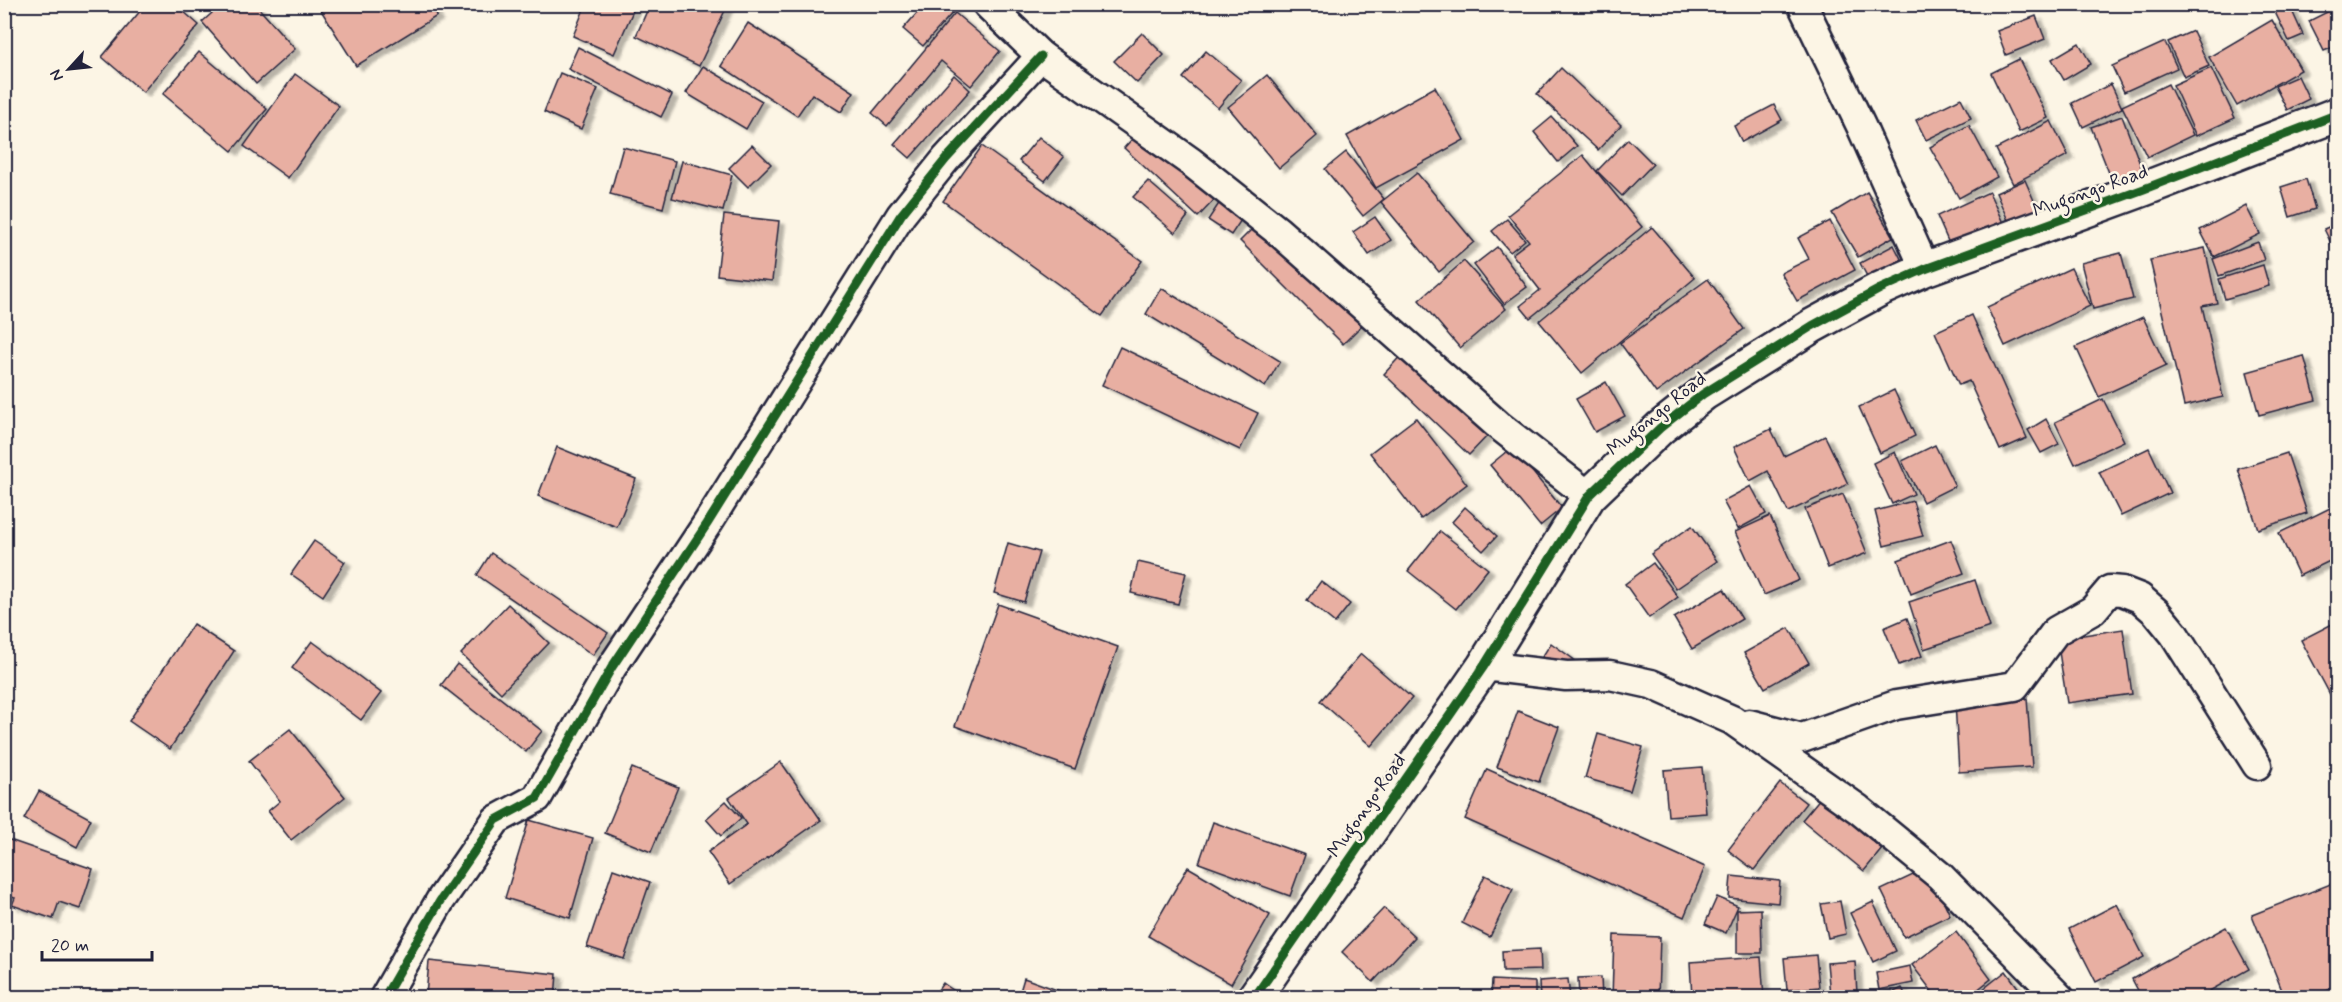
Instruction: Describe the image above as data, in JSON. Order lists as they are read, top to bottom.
{
  "streets": {
    "street": ["Mugongo Road"]
  },
  "scale_bar": "20 m",
  "north": "bottom left"
}
